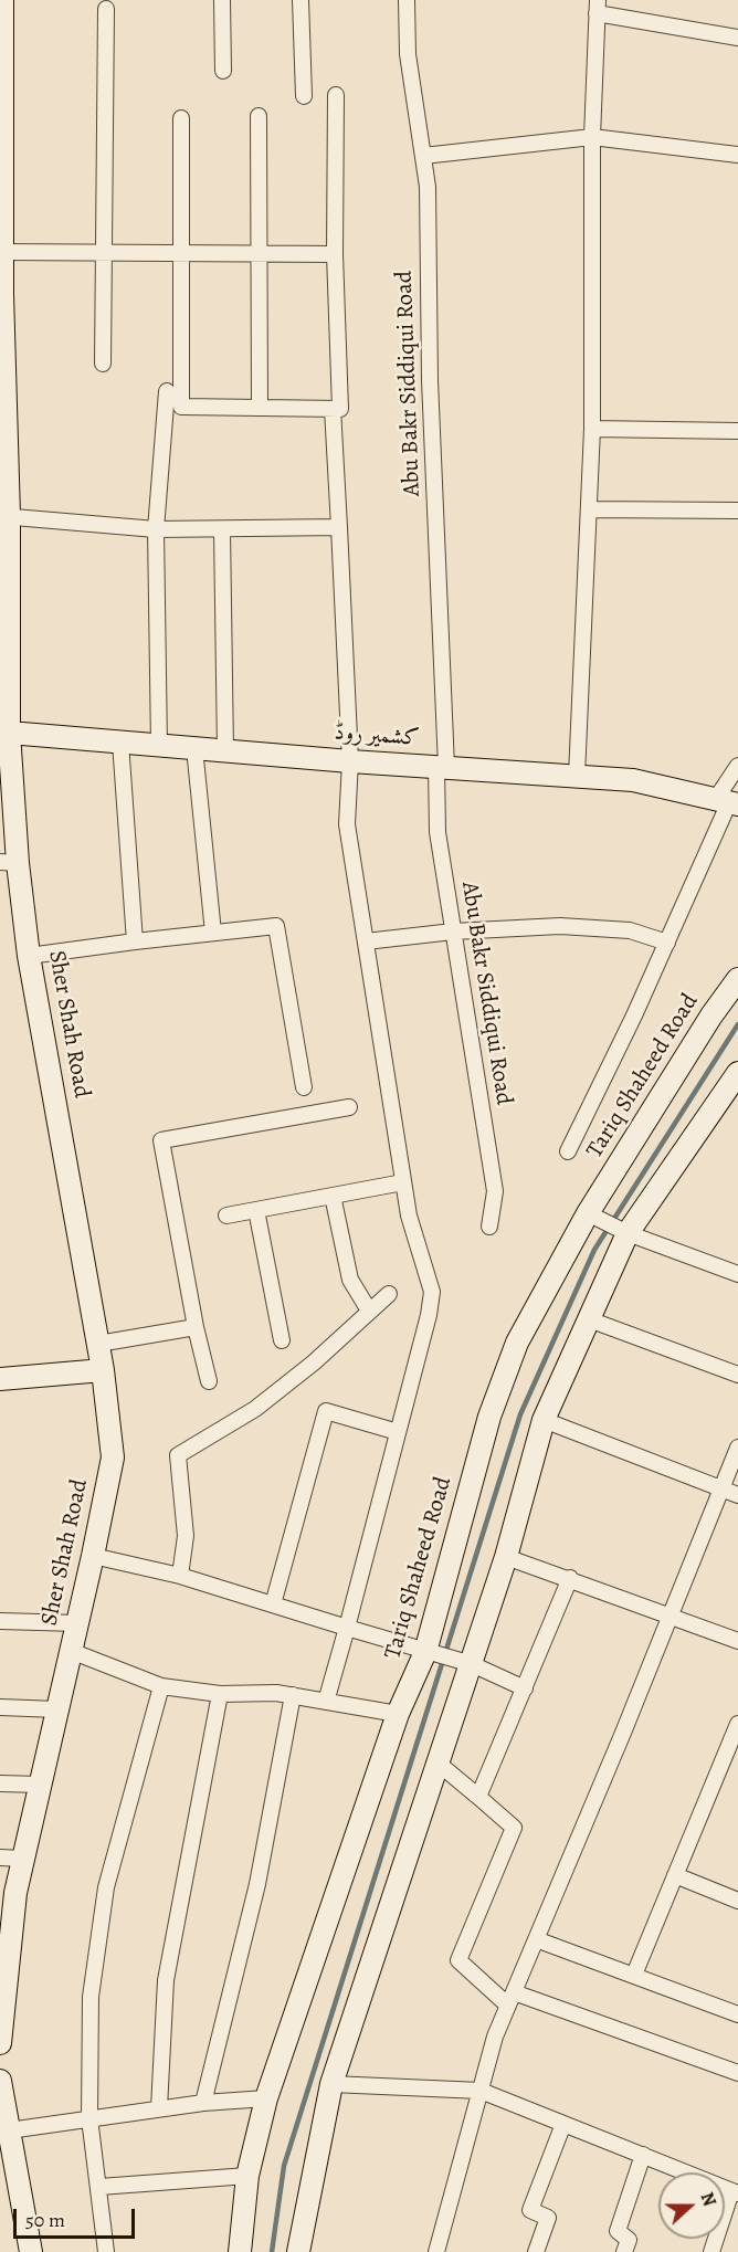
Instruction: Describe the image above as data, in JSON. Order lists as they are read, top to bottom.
{
  "streets": {
    "main road": ["کشمیر روڈ", "Sher Shah Road", "Tariq Shaheed Road"],
    "street": ["Abu Bakr Siddiqui Road"]
  },
  "crossings": [
    ["Abu Bakr Siddiqui Road", "کشمیر روڈ"],
    ["کشمیر روڈ", "Sher Shah Road"]
  ],
  "scale_bar": "50 m",
  "north": "right"
}
